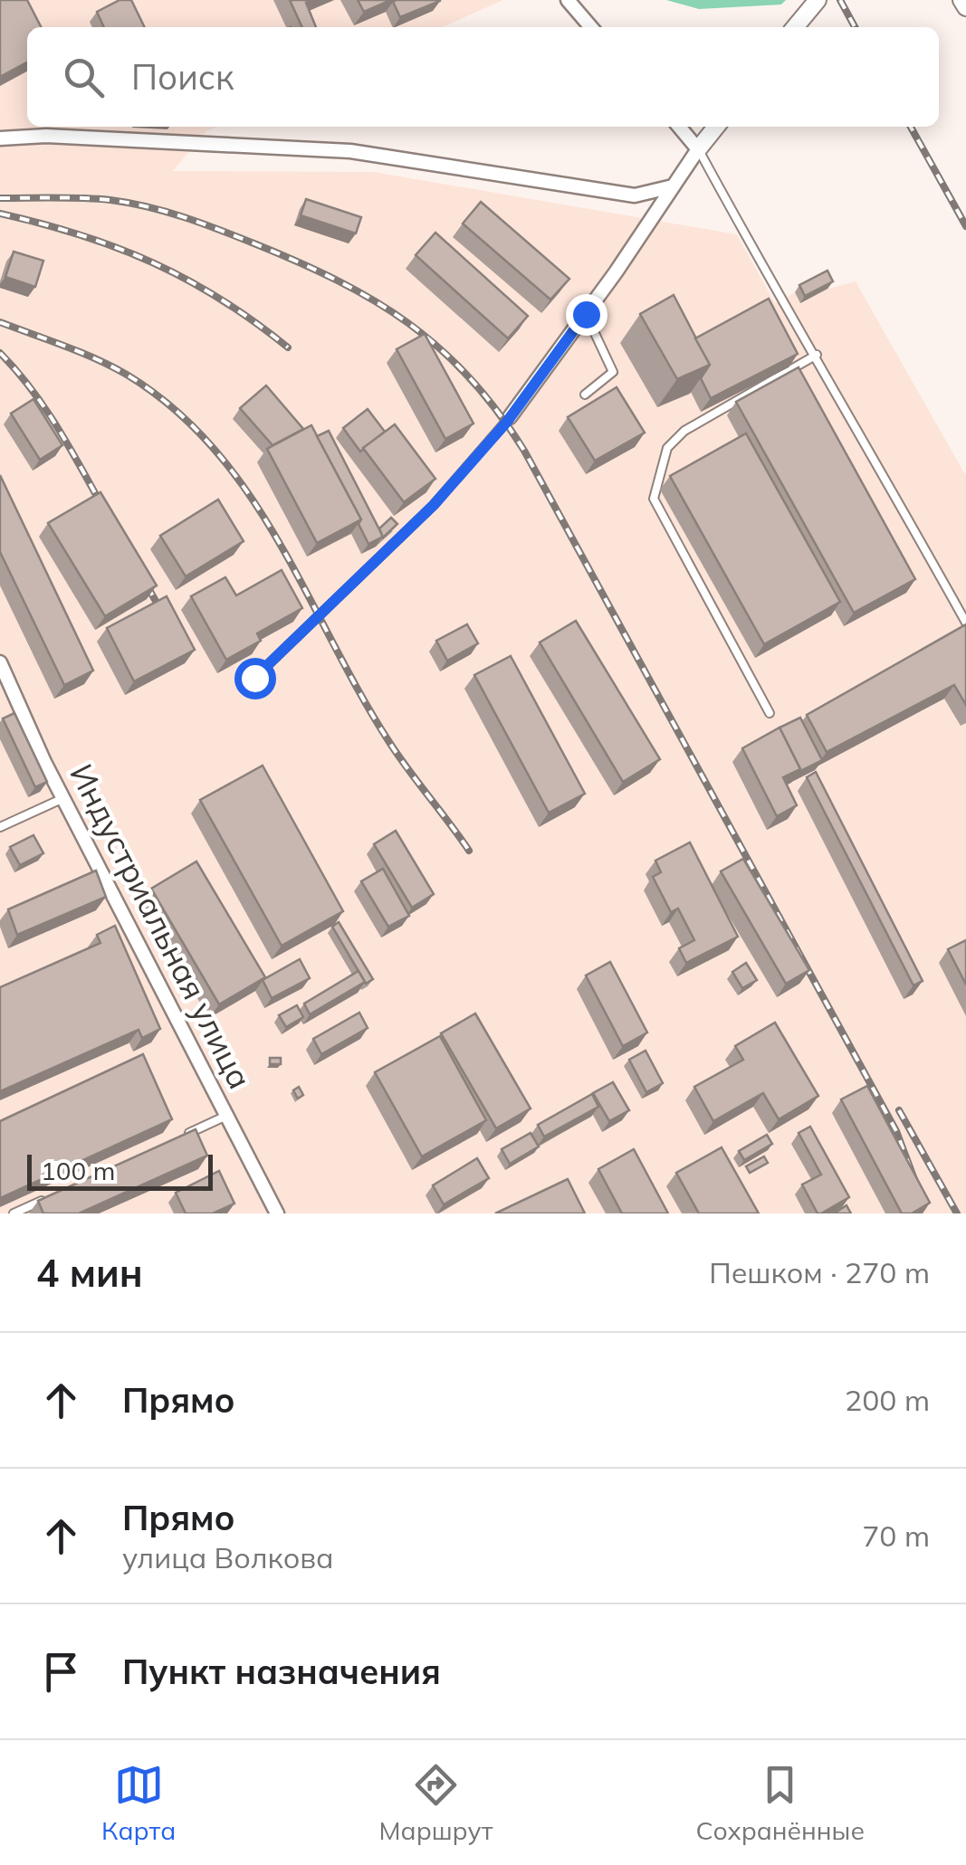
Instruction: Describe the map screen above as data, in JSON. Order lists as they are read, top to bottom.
{
  "streets": {
    "street": ["Индустриальная улица"]
  },
  "scale_bar": "100 m",
  "page": {
    "search": "Поиск",
    "scale": "100 m",
    "heading": ["4 мин", "Пешком · 270 m"],
    "list": [
      ["Прямо", "200 m"],
      ["Прямо", "улица Волкова", "70 m"],
      "Пункт назначения"
    ],
    "nav": ["Карта", "Маршрут", "Сохранённые"]
  }
}
